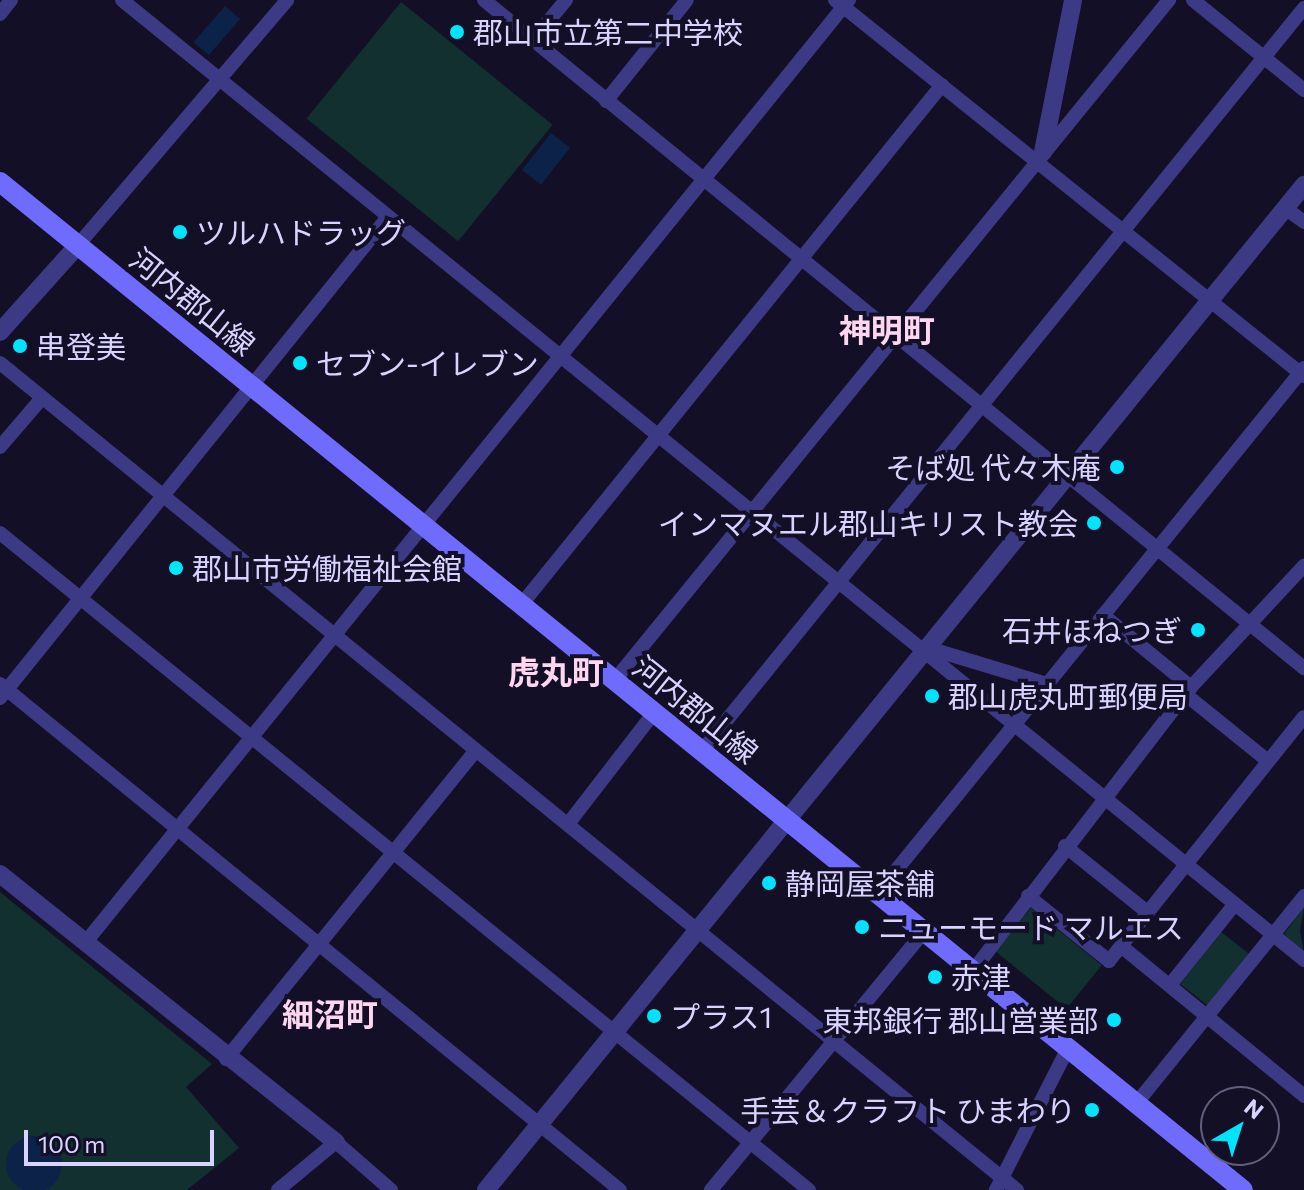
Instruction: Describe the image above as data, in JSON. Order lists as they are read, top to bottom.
{
  "streets": {
    "main road": ["河内郡山線"]
  },
  "districts": ["神明町", "虎丸町", "細沼町"],
  "places": [
    "郡山市立第二中学校",
    "ツルハドラッグ",
    "串登美",
    "セブン-イレブン",
    "そば処 代々木庵",
    "インマヌエル郡山キリスト教会",
    "郡山市労働福祉会館",
    "石井ほねつぎ",
    "郡山虎丸町郵便局",
    "静岡屋茶舗",
    "ニューモード マルエス",
    "赤津",
    "プラス1",
    "東邦銀行 郡山営業部",
    "手芸＆クラフト ひまわり"
  ],
  "scale_bar": "100 m",
  "north": "top right"
}
